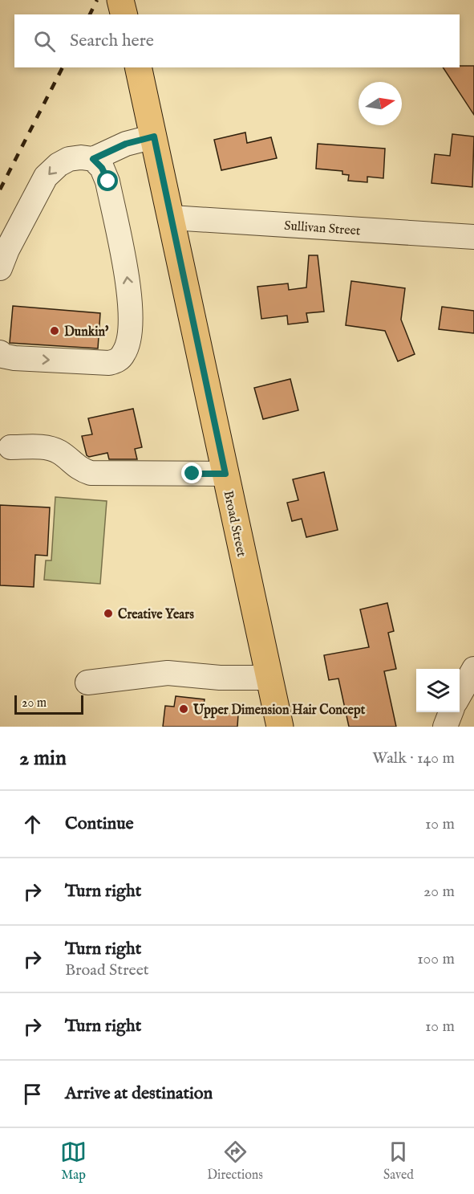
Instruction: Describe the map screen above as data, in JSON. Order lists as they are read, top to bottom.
{
  "streets": {
    "main road": ["Broad Street"],
    "street": ["Sullivan Street"]
  },
  "crossings": [
    ["Sullivan Street", "Broad Street"]
  ],
  "places": ["Dunkin'", "Creative Years", "Upper Dimension Hair Concept"],
  "scale_bar": "20 m",
  "north": "right",
  "page": {
    "search": "Search here",
    "scale": "20 m",
    "heading": ["2 min", "Walk · 140 m"],
    "list": [
      ["Continue", "10 m"],
      ["Turn right", "20 m"],
      ["Turn right", "Broad Street", "100 m"],
      ["Turn right", "10 m"],
      "Arrive at destination"
    ],
    "nav": ["Map", "Directions", "Saved"]
  }
}
